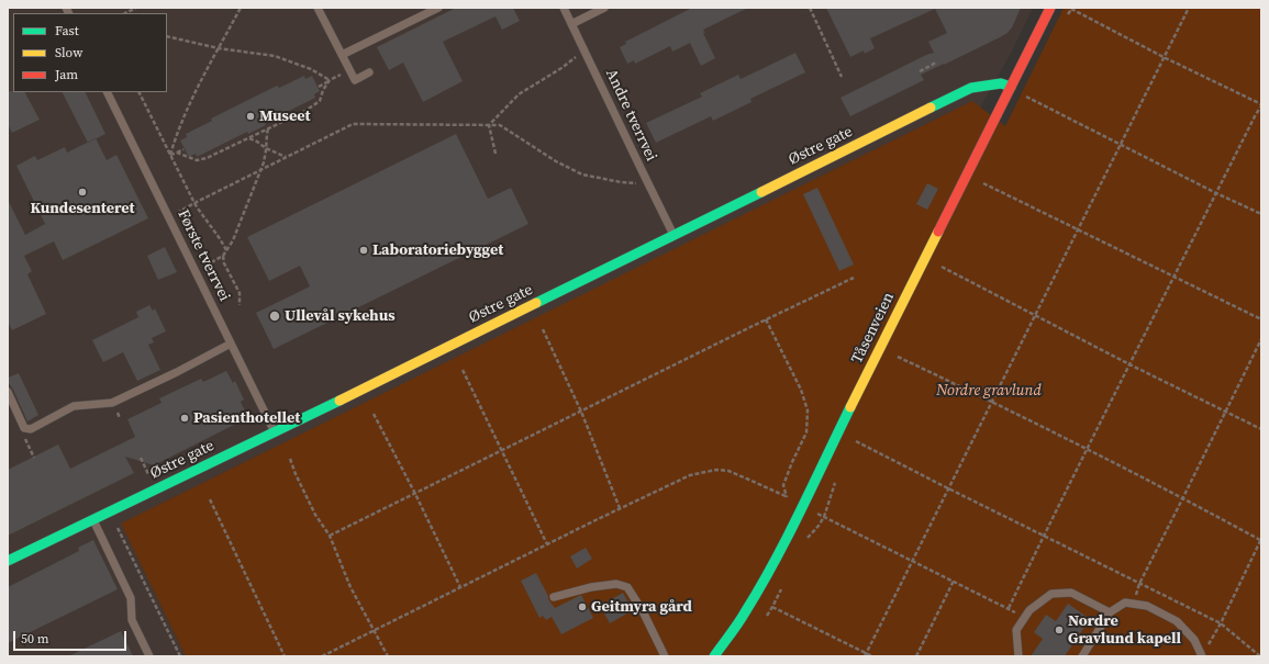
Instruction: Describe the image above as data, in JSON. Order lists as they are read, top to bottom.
{
  "streets": {
    "street": ["Østre gate", "Tåsenveien"],
    "lane": ["Andre tverrvei", "Første tverrvei"]
  },
  "crossings": [
    ["Andre tverrvei", "Østre gate"],
    ["Østre gate", "Første tverrvei"],
    ["Østre gate", "Tåsenveien"]
  ],
  "parks": ["Nordre gravlund"],
  "places": [
    "Museet",
    "Kundesenteret",
    "Laboratoriebygget",
    "Ullevål sykehus",
    "Pasienthotellet",
    "Geitmyra gård",
    "Nordre Gravlund kapell"
  ],
  "legend": ["Fast", "Slow", "Jam"],
  "scale_bar": "50 m"
}
